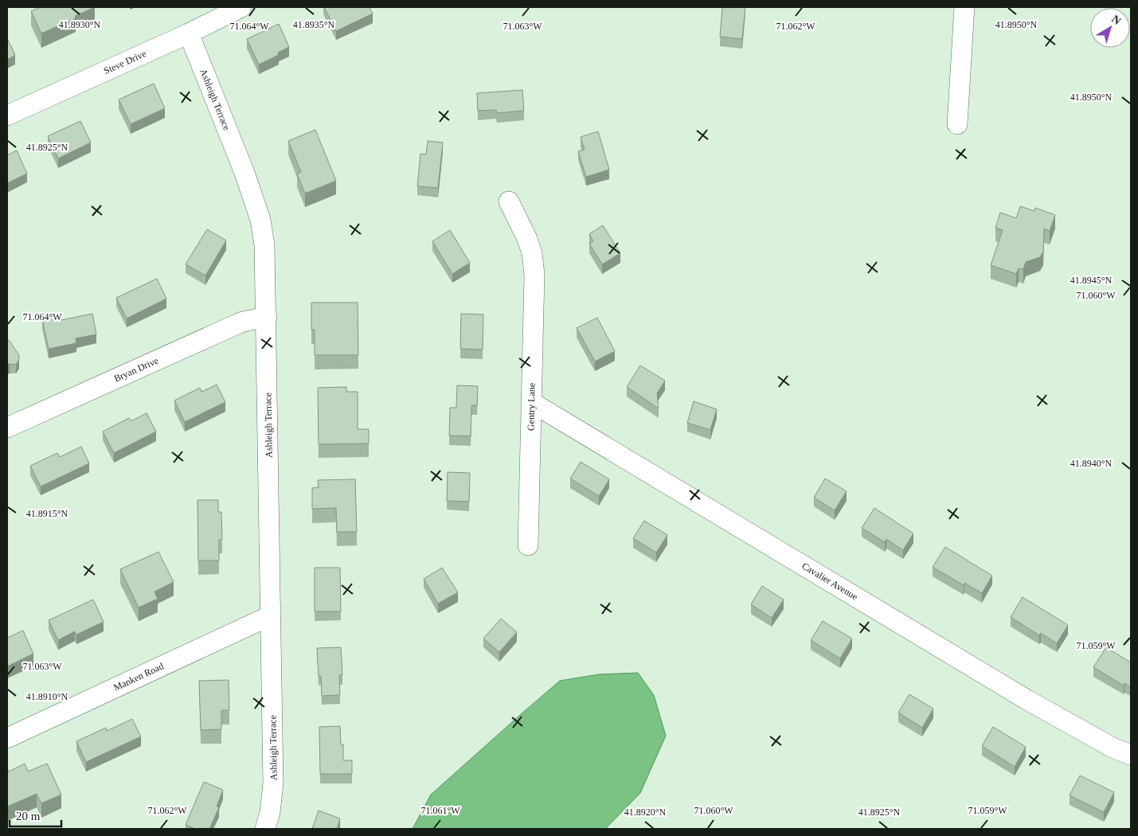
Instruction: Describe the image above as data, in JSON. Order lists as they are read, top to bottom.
{
  "streets": {
    "street": [
      "Steve Drive",
      "Ashleigh Terrace",
      "Bryan Drive",
      "Gentry Lane",
      "Cavalier Avenue",
      "Manken Road"
    ]
  },
  "crossings": [
    ["Steve Drive", "Ashleigh Terrace"],
    ["Ashleigh Terrace", "Bryan Drive"],
    ["Ashleigh Terrace", "Manken Road"],
    ["Gentry Lane", "Cavalier Avenue"]
  ],
  "scale_bar": "20 m",
  "north": "top right",
  "coordinates": [
    "41.8930°N",
    "41.8935°N",
    "41.8950°N",
    "71.064°W",
    "71.063°W",
    "71.062°W",
    "41.8925°N",
    "41.8945°N",
    "71.060°W",
    "41.8940°N",
    "41.8915°N",
    "71.059°W",
    "41.8910°N",
    "71.061°W",
    "41.8920°N"
  ]
}
